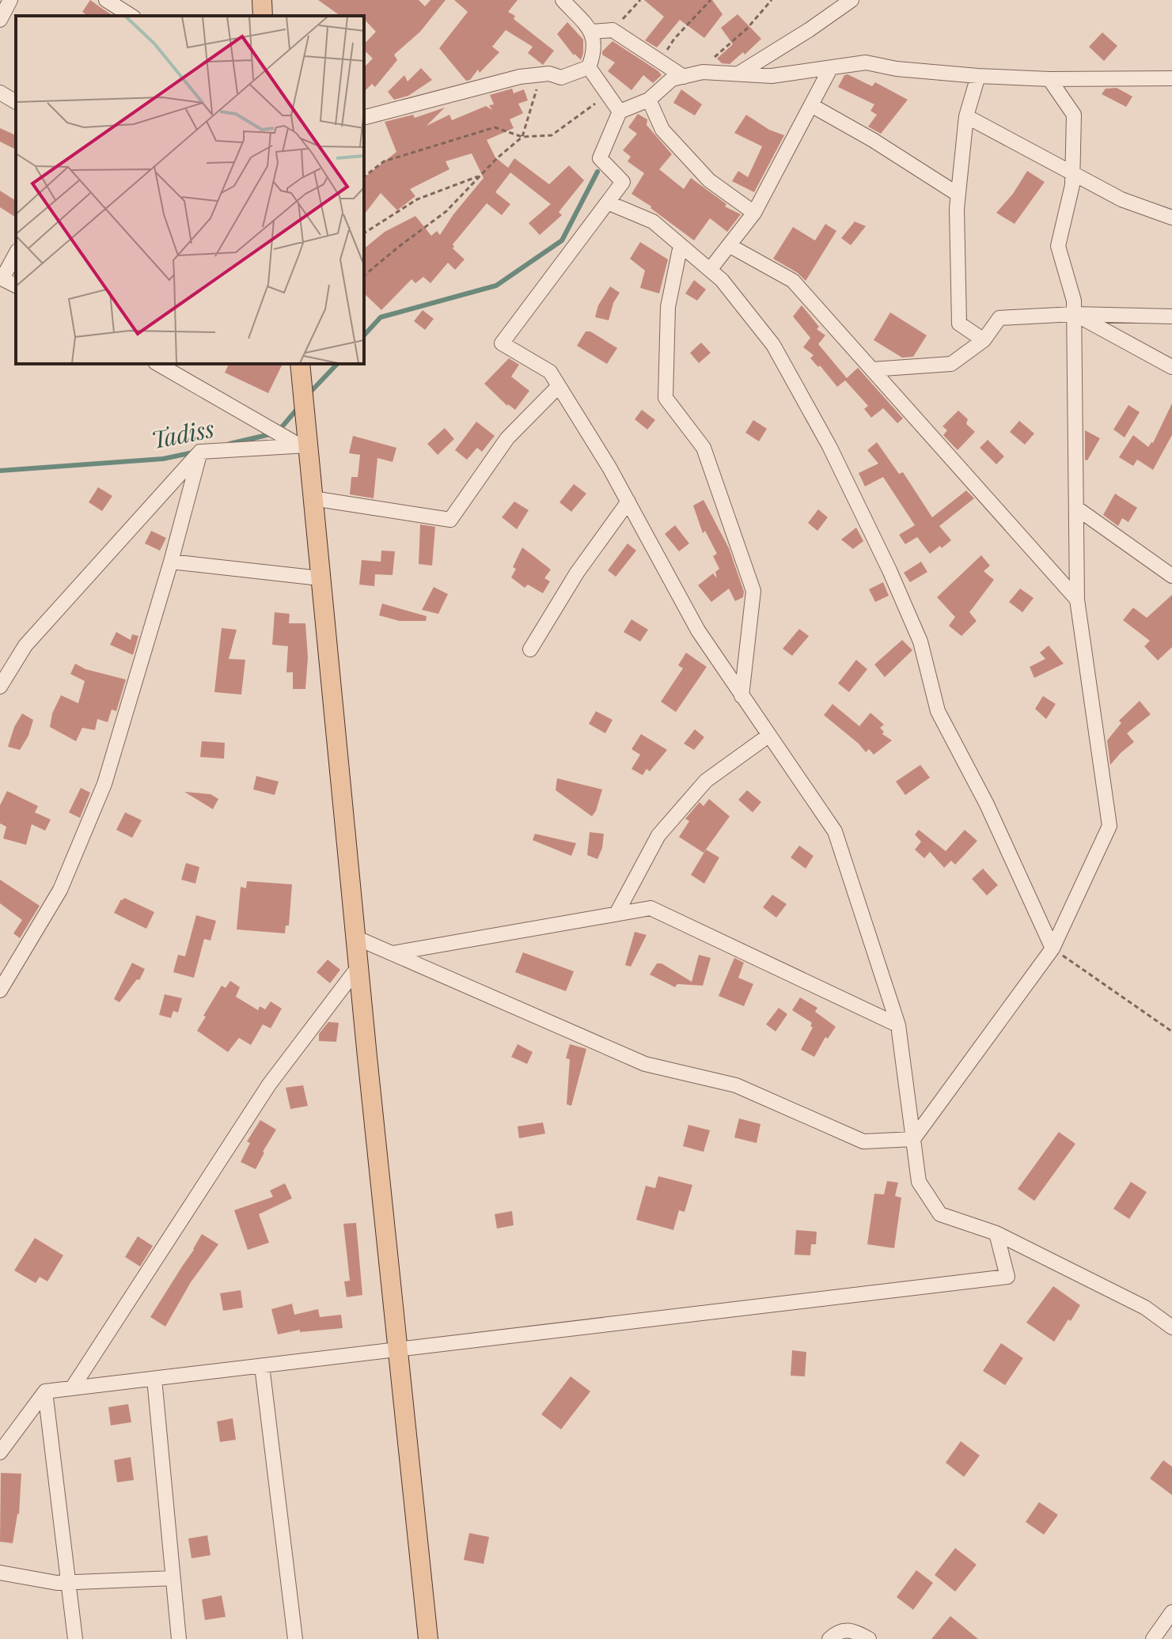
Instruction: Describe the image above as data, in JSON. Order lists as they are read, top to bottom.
{
  "water": ["Tadiss"]
}
